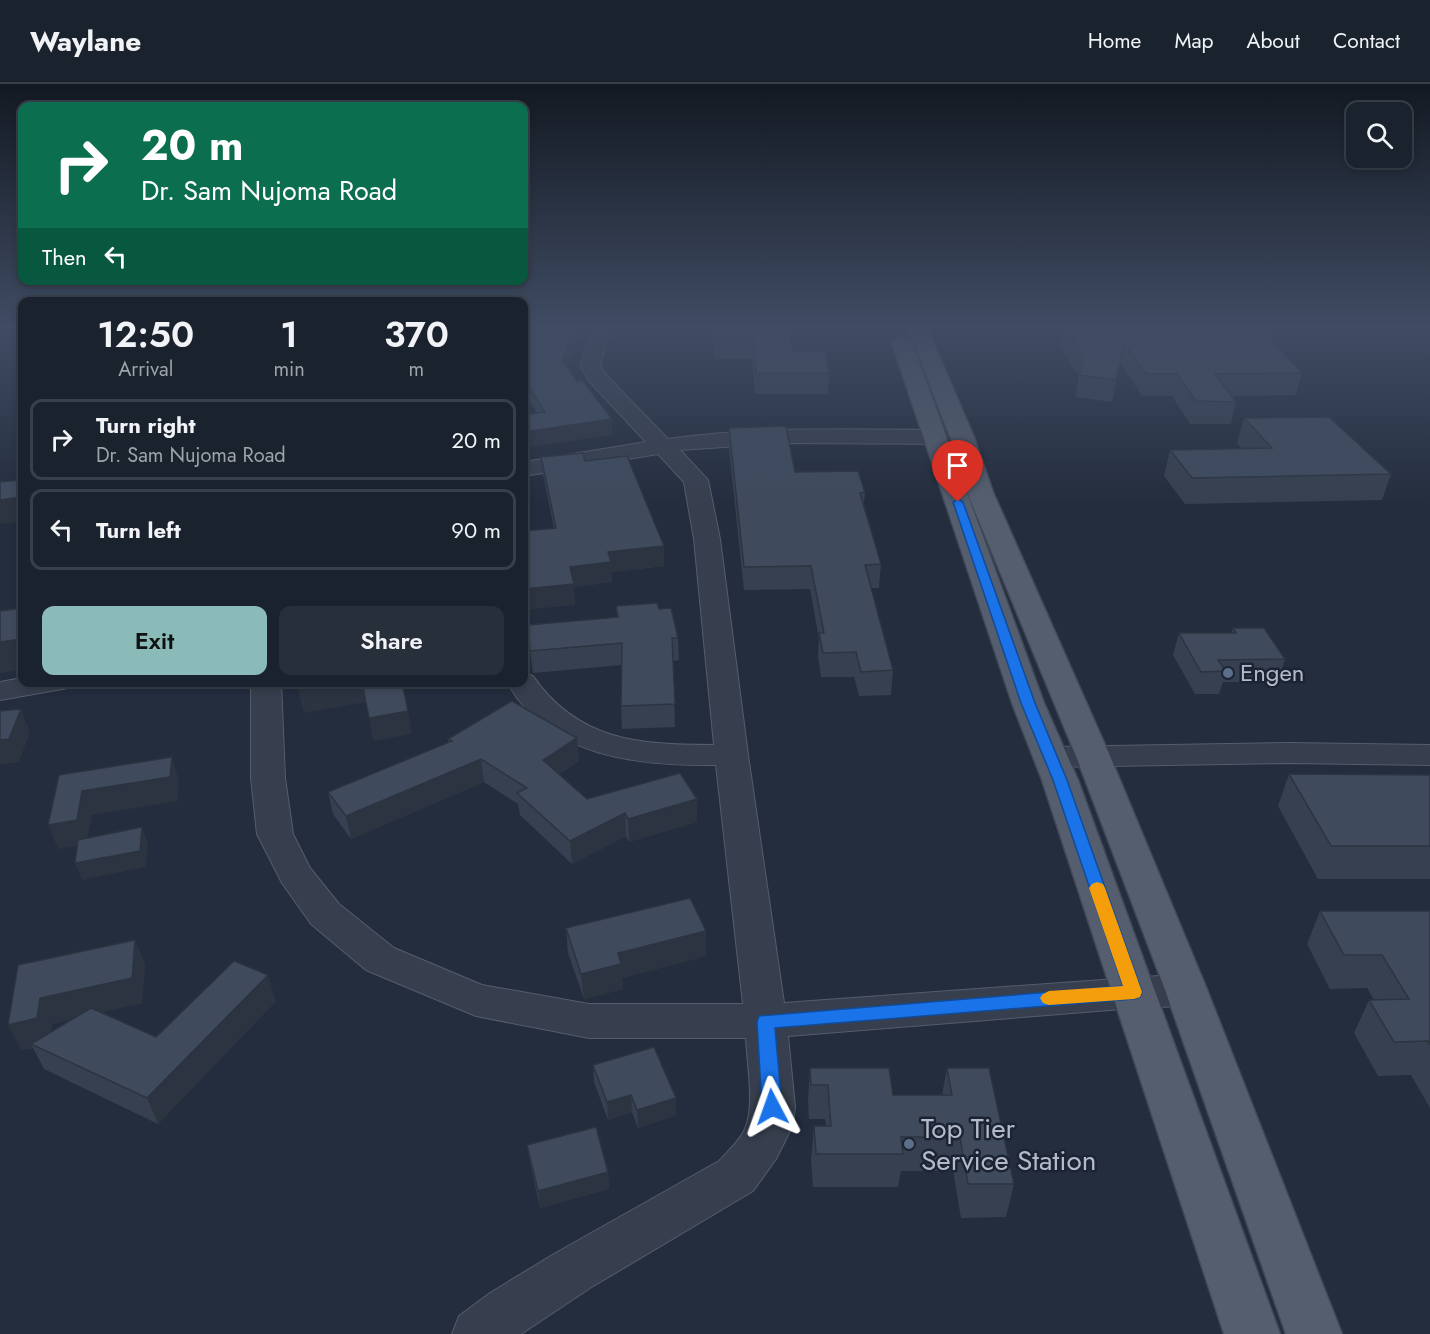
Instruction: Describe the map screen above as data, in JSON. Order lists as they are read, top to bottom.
{
  "places": ["Engen", "Top Tier Service Station"],
  "page": {
    "header": "Waylane",
    "nav": [
      "Home",
      "Map",
      "About",
      "Contact"
    ],
    "turn": ["20 m", "Dr. Sam Nujoma Road"],
    "then": "Then",
    "eta": [
      "12:50",
      "Arrival",
      "1",
      "min",
      "370",
      "m"
    ],
    "list": [
      {
        "name": "Turn right",
        "note": "Dr. Sam Nujoma Road",
        "value": "20 m"
      },
      {
        "name": "Turn left",
        "value": "90 m"
      }
    ],
    "buttons": ["Exit", "Share"]
  }
}
